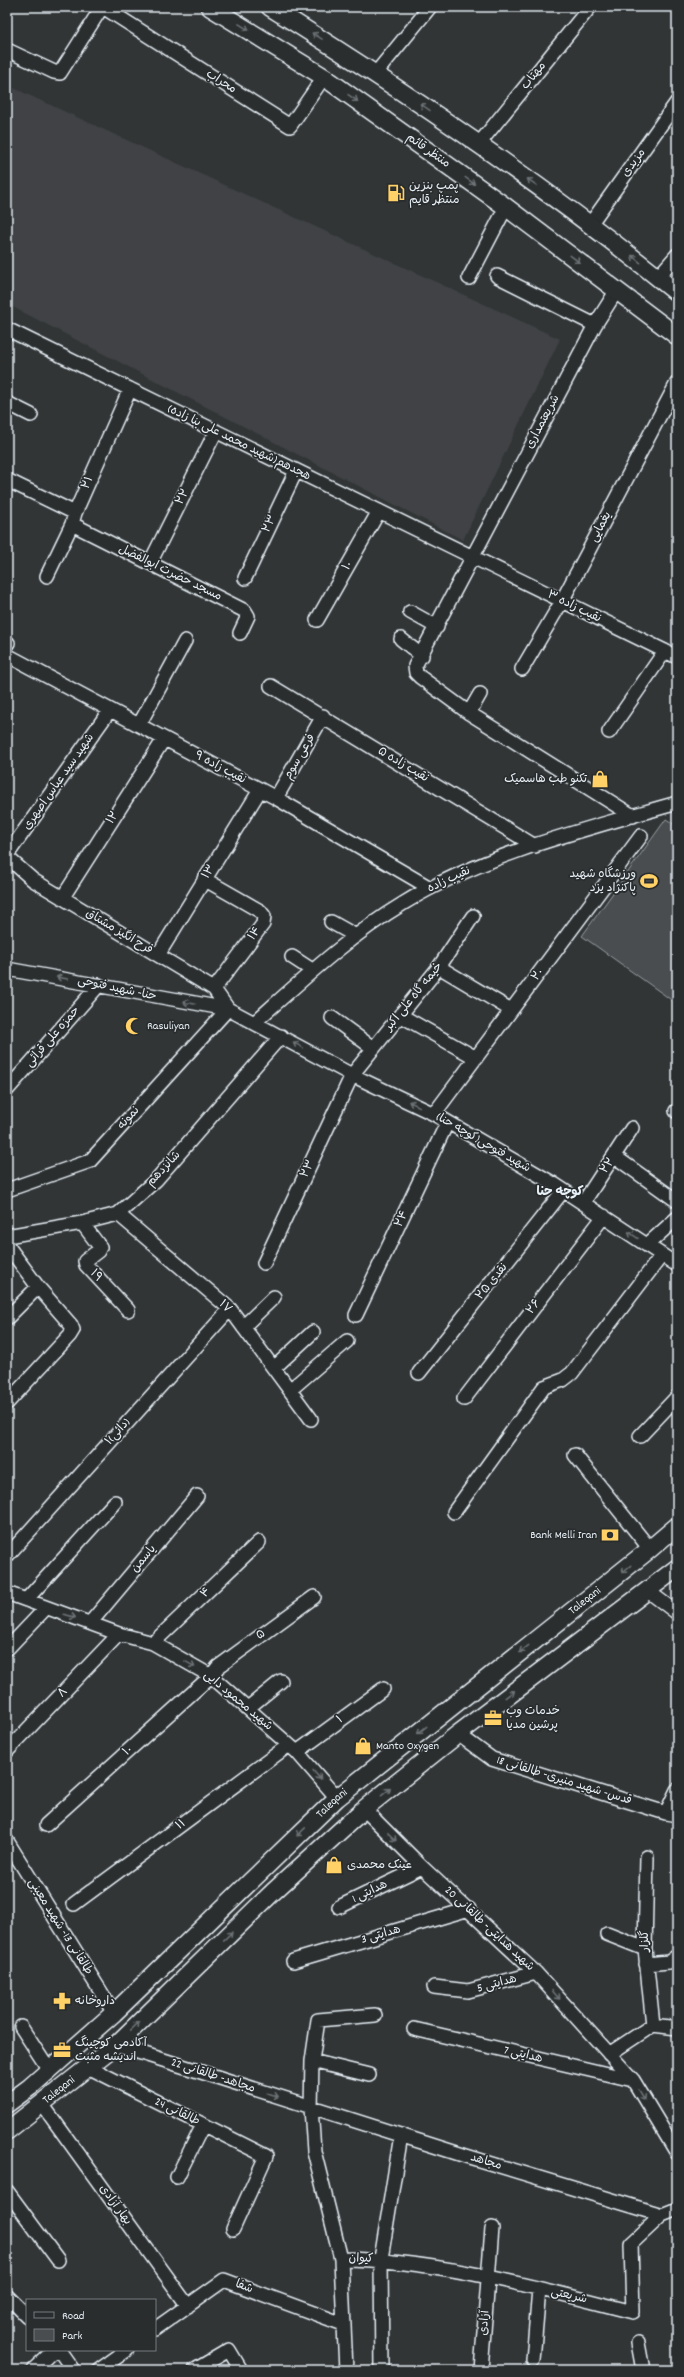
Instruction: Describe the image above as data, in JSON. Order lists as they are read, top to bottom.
{
  "streets": {
    "main road": ["منتظر قائم", "Taleqani"],
    "street": [
      "مهتاب",
      "محراب",
      "مزیدی",
      "شریعتمداری",
      "هجدهم(شهید محمد علی بنا زاده)",
      "۲۱",
      "۲۲",
      "۲۳",
      "یغمایی",
      "۱۰",
      "مسجد حضرت ابوالفضل",
      "نقیب زاده ۳",
      "فرعی سوم",
      "نقیب زاده ۵",
      "نقیب زاده ۹",
      "شهید سید عباس اصهری",
      "۱۲",
      "۱۳",
      "نقیب زاده",
      "فرح انگیز مشتاق",
      "۱۴",
      "۲۰",
      "حنا- شهید فتوحی",
      "خیمه گاه علی اکبر",
      "حمزه علی قرائی",
      "نمونه",
      "(کوچه حنا)شهید فتوحی",
      "شانزدهم",
      "۲۴",
      "۱۹",
      "۲۵ نقدی",
      "۱۷",
      "۲۶",
      "۱(دائی)",
      "یاسمن",
      "۴",
      "۵",
      "۸",
      "شهید محمود دایی",
      "۱",
      "قدس- شهید منیری- طالقانی 18",
      "۱۱",
      "هدایتی 1",
      "طالقانی 13- شهید معینی",
      "شهید هدایتی- طالقانی 20",
      "هدایتی 3",
      "گلزار",
      "هدایتی 5",
      "هدایتی 7",
      "مجاهد- طالقانی 22",
      "طالقانی 24",
      "مجاهد",
      "بهار آزادی",
      "کیوان",
      "شفا",
      "شریعتی",
      "آزادی"
    ]
  },
  "crossings": [
    ["محراب", "منتظر قائم"],
    ["منتظر قائم", "شریعتمداری"],
    ["شریعتمداری", "هجدهم(شهید محمد علی بنا زاده)"],
    ["شریعتمداری", "نقیب زاده ۳"],
    ["شریعتمداری", "نقیب زاده"],
    ["هجدهم(شهید محمد علی بنا زاده)", "۲۱"],
    ["هجدهم(شهید محمد علی بنا زاده)", "۲۲"],
    ["هجدهم(شهید محمد علی بنا زاده)", "۲۳"],
    ["هجدهم(شهید محمد علی بنا زاده)", "۱۰"],
    ["هجدهم(شهید محمد علی بنا زاده)", "نقیب زاده ۳"],
    ["۲۱", "مسجد حضرت ابوالفضل"],
    ["۲۲", "مسجد حضرت ابوالفضل"],
    ["۲۲", "(کوچه حنا)شهید فتوحی"],
    ["۲۳", "خیمه گاه علی اکبر"],
    ["۲۳", "(کوچه حنا)شهید فتوحی"],
    ["یغمایی", "نقیب زاده ۳"],
    ["۱۰", "۵"],
    ["۱۰", "شهید محمود دایی"],
    ["فرعی سوم", "نقیب زاده ۵"],
    ["فرعی سوم", "نقیب زاده ۹"],
    ["نقیب زاده ۵", "نقیب زاده"],
    ["نقیب زاده ۹", "شهید سید عباس اصهری"],
    ["نقیب زاده ۹", "۱۲"],
    ["نقیب زاده ۹", "۱۳"],
    ["نقیب زاده ۹", "نقیب زاده"],
    ["شهید سید عباس اصهری", "فرح انگیز مشتاق"],
    ["۱۲", "فرح انگیز مشتاق"],
    ["۱۳", "فرح انگیز مشتاق"],
    ["۱۳", "۱۴"],
    ["نقیب زاده", "(کوچه حنا)شهید فتوحی"],
    ["فرح انگیز مشتاق", "۱۴"],
    ["فرح انگیز مشتاق", "حنا- شهید فتوحی"],
    ["فرح انگیز مشتاق", "نمونه"],
    ["فرح انگیز مشتاق", "(کوچه حنا)شهید فتوحی"],
    ["۲۰", "(کوچه حنا)شهید فتوحی"],
    ["حنا- شهید فتوحی", "حمزه علی قرائی"],
    ["حنا- شهید فتوحی", "نمونه"],
    ["حنا- شهید فتوحی", "(کوچه حنا)شهید فتوحی"],
    ["خیمه گاه علی اکبر", "(کوچه حنا)شهید فتوحی"],
    ["نمونه", "(کوچه حنا)شهید فتوحی"],
    ["(کوچه حنا)شهید فتوحی", "شانزدهم"],
    ["(کوچه حنا)شهید فتوحی", "۲۴"],
    ["(کوچه حنا)شهید فتوحی", "۲۵ نقدی"],
    ["(کوچه حنا)شهید فتوحی", "۲۶"],
    ["شانزدهم", "۱۹"],
    ["شانزدهم", "۱۷"],
    ["۱۷", "۱(دائی)"],
    ["یاسمن", "شهید محمود دایی"],
    ["۴", "شهید محمود دایی"],
    ["Taleqani", "شهید محمود دایی"],
    ["Taleqani", "قدس- شهید منیری- طالقانی 18"],
    ["Taleqani", "طالقانی 13- شهید معینی"],
    ["Taleqani", "شهید هدایتی- طالقانی 20"],
    ["Taleqani", "مجاهد- طالقانی 22"],
    ["Taleqani", "طالقانی 24"],
    ["Taleqani", "بهار آزادی"],
    ["۵", "شهید محمود دایی"],
    ["۸", "شهید محمود دایی"],
    ["شهید محمود دایی", "۱"],
    ["شهید محمود دایی", "۱۱"],
    ["۱", "۱۱"],
    ["هدایتی 1", "شهید هدایتی- طالقانی 20"],
    ["شهید هدایتی- طالقانی 20", "هدایتی 3"],
    ["شهید هدایتی- طالقانی 20", "هدایتی 5"],
    ["شهید هدایتی- طالقانی 20", "هدایتی 7"],
    ["مجاهد- طالقانی 22", "مجاهد"],
    ["مجاهد", "شریعتی"],
    ["بهار آزادی", "شفا"],
    ["کیوان", "شفا"],
    ["کیوان", "شریعتی"],
    ["شریعتی", "آزادی"]
  ],
  "one_way": [
    "حنا- شهید فتوحی",
    "شهید محمود دایی",
    "شهید هدایتی- طالقانی 20",
    "مجاهد- طالقانی 22"
  ],
  "districts": ["کوچه حنا"],
  "places": {
    "fuel station": ["پمپ بنزین منتظر قایم"],
    "shop": ["تکنو طب هاسمیک", "Manto Oxygen", "عینک محمدی"],
    "sports": ["ورزشگاه شهید پاکنژاد یزد"],
    "mosque": ["Rasuliyan"],
    "bank": ["Bank Melli Iran"],
    "office": ["خدمات وب پرشین مدیا", "آکادمی کوچینگ اندیشه مثبت"],
    "pharmacy": ["داروخانه"]
  },
  "legend": ["Road", "Park"]
}
